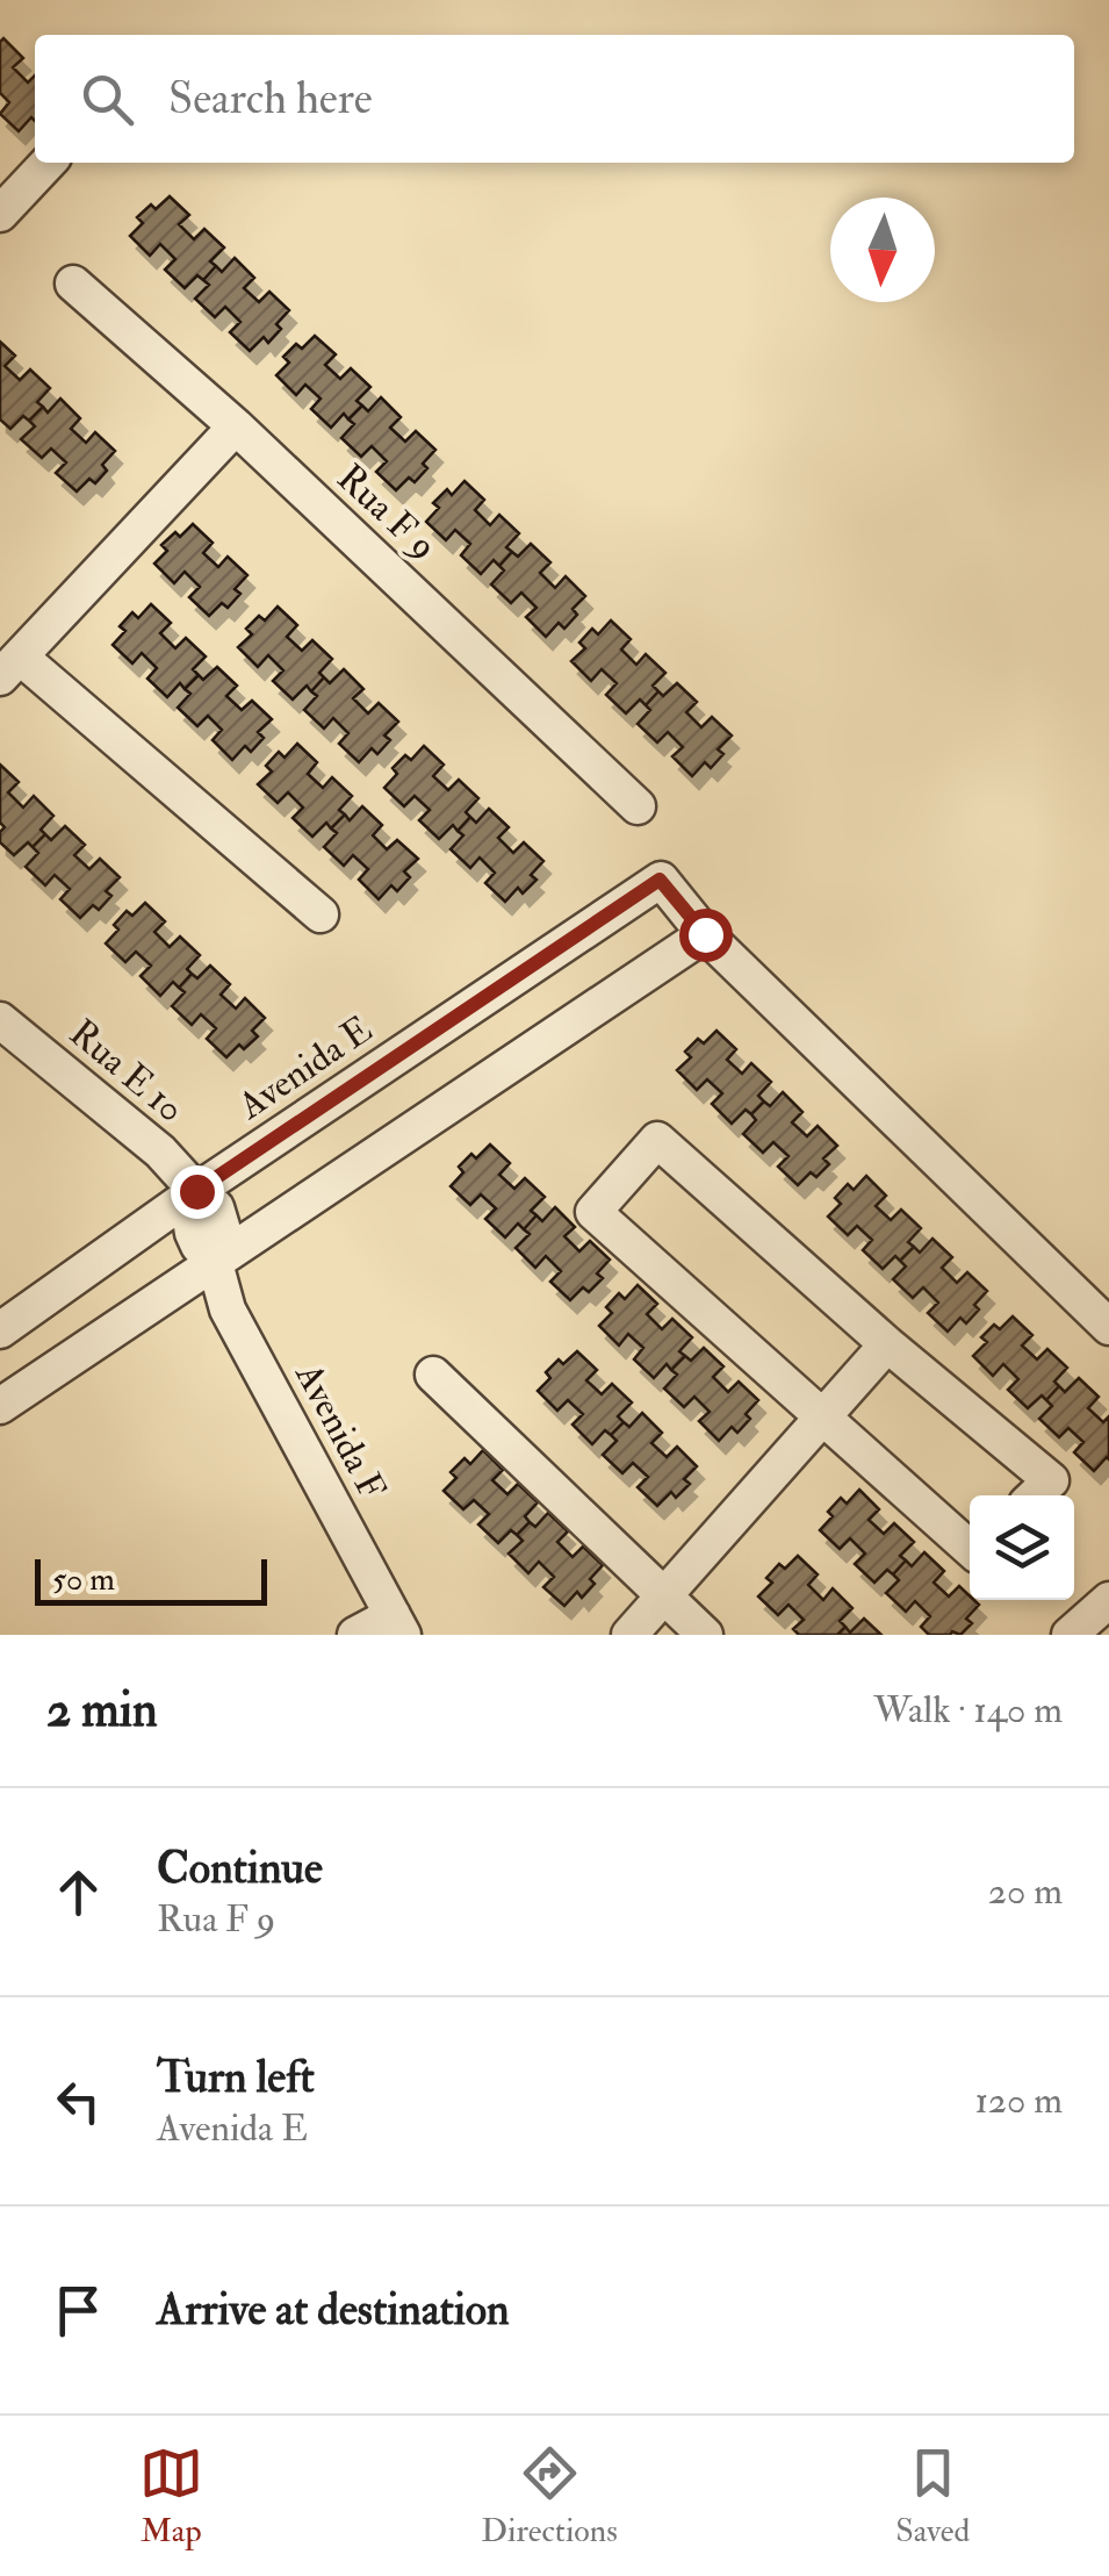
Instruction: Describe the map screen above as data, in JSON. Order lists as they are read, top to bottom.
{
  "streets": {
    "street": [
      "Rua F 9",
      "Avenida E",
      "Rua E 10",
      "Avenida F"
    ]
  },
  "crossings": [
    ["Avenida E", "Rua E 10"],
    ["Avenida E", "Avenida F"],
    ["Rua E 10", "Avenida F"]
  ],
  "scale_bar": "50 m",
  "north": "bottom",
  "page": {
    "search": "Search here",
    "scale": "50 m",
    "heading": ["2 min", "Walk · 140 m"],
    "list": [
      ["Continue", "Rua F 9", "20 m"],
      ["Turn left", "Avenida E", "120 m"],
      "Arrive at destination"
    ],
    "nav": ["Map", "Directions", "Saved"]
  }
}
